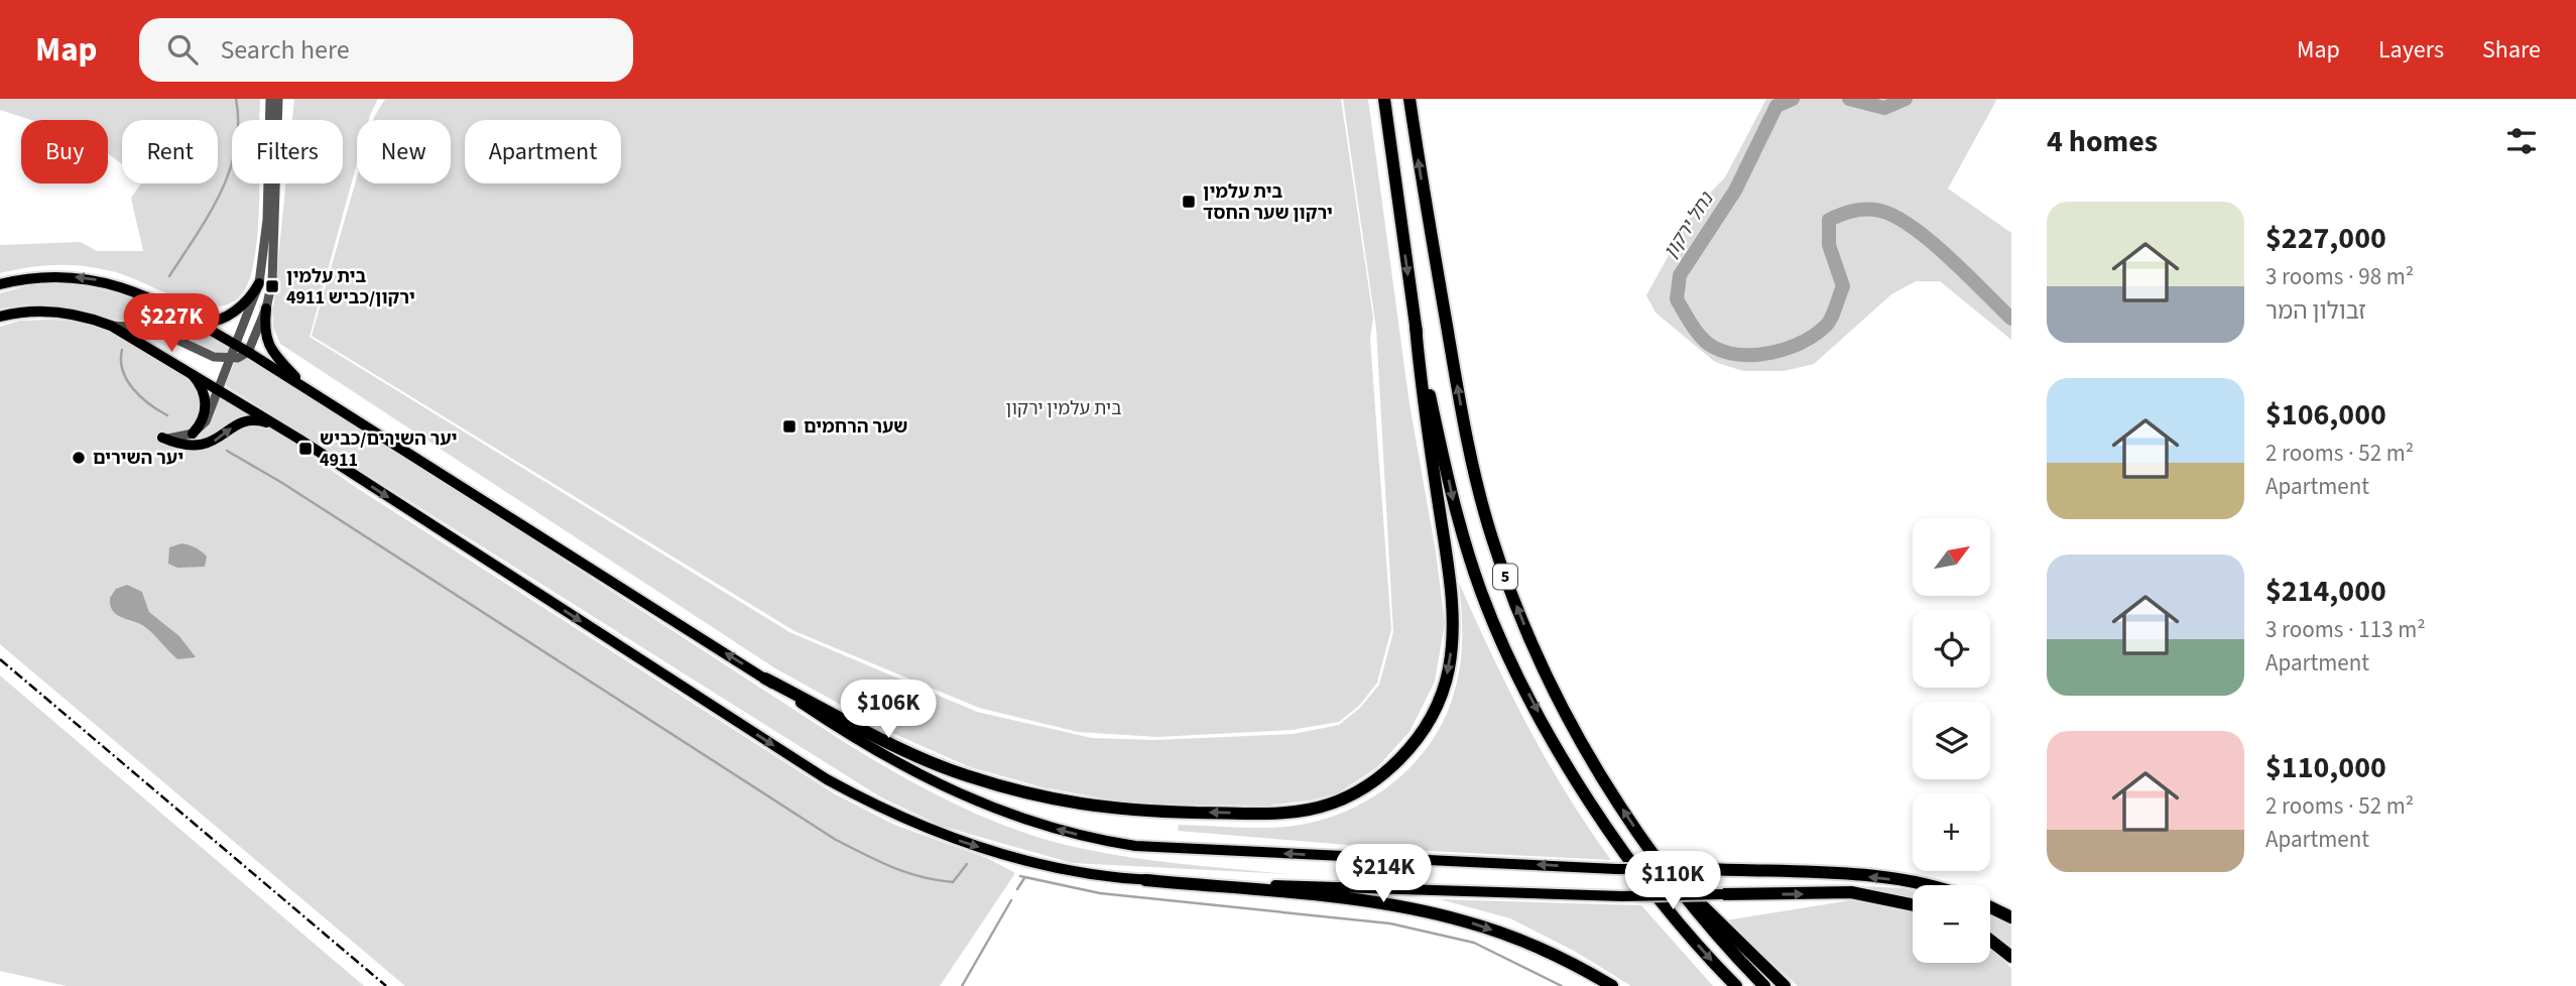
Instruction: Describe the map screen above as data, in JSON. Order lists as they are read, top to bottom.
{
  "streets": {
    "highway": ["5"]
  },
  "water": ["נחל ירקון"],
  "parks": ["בית עלמין ירקון"],
  "places": {
    "transit": [
      "בית עלמין ירקון שער החסד",
      "בית עלמין ירקון/כביש 4911",
      "שער הרחמים",
      "יער השירים/כביש 4911"
    ],
    "other": ["יער השירים"]
  },
  "north": "top right",
  "page": {
    "header": "Map",
    "search": "Search here",
    "nav": ["Map", "Layers", "Share"],
    "heading": "4 homes",
    "chip": [
      "Buy",
      "Rent",
      "Filters",
      "New",
      "Apartment"
    ],
    "list": [
      {
        "name": "$227,000",
        "note": "3 rooms · 98 m² · זבולון המר"
      },
      {
        "name": "$106,000",
        "note": "2 rooms · 52 m² · Apartment"
      },
      {
        "name": "$214,000",
        "note": "3 rooms · 113 m² · Apartment"
      },
      {
        "name": "$110,000",
        "note": "2 rooms · 52 m² · Apartment"
      }
    ],
    "price": [
      "$227K",
      "$106K",
      "$214K",
      "$110K"
    ],
    "map_buttons": ["+", "−"]
  }
}
